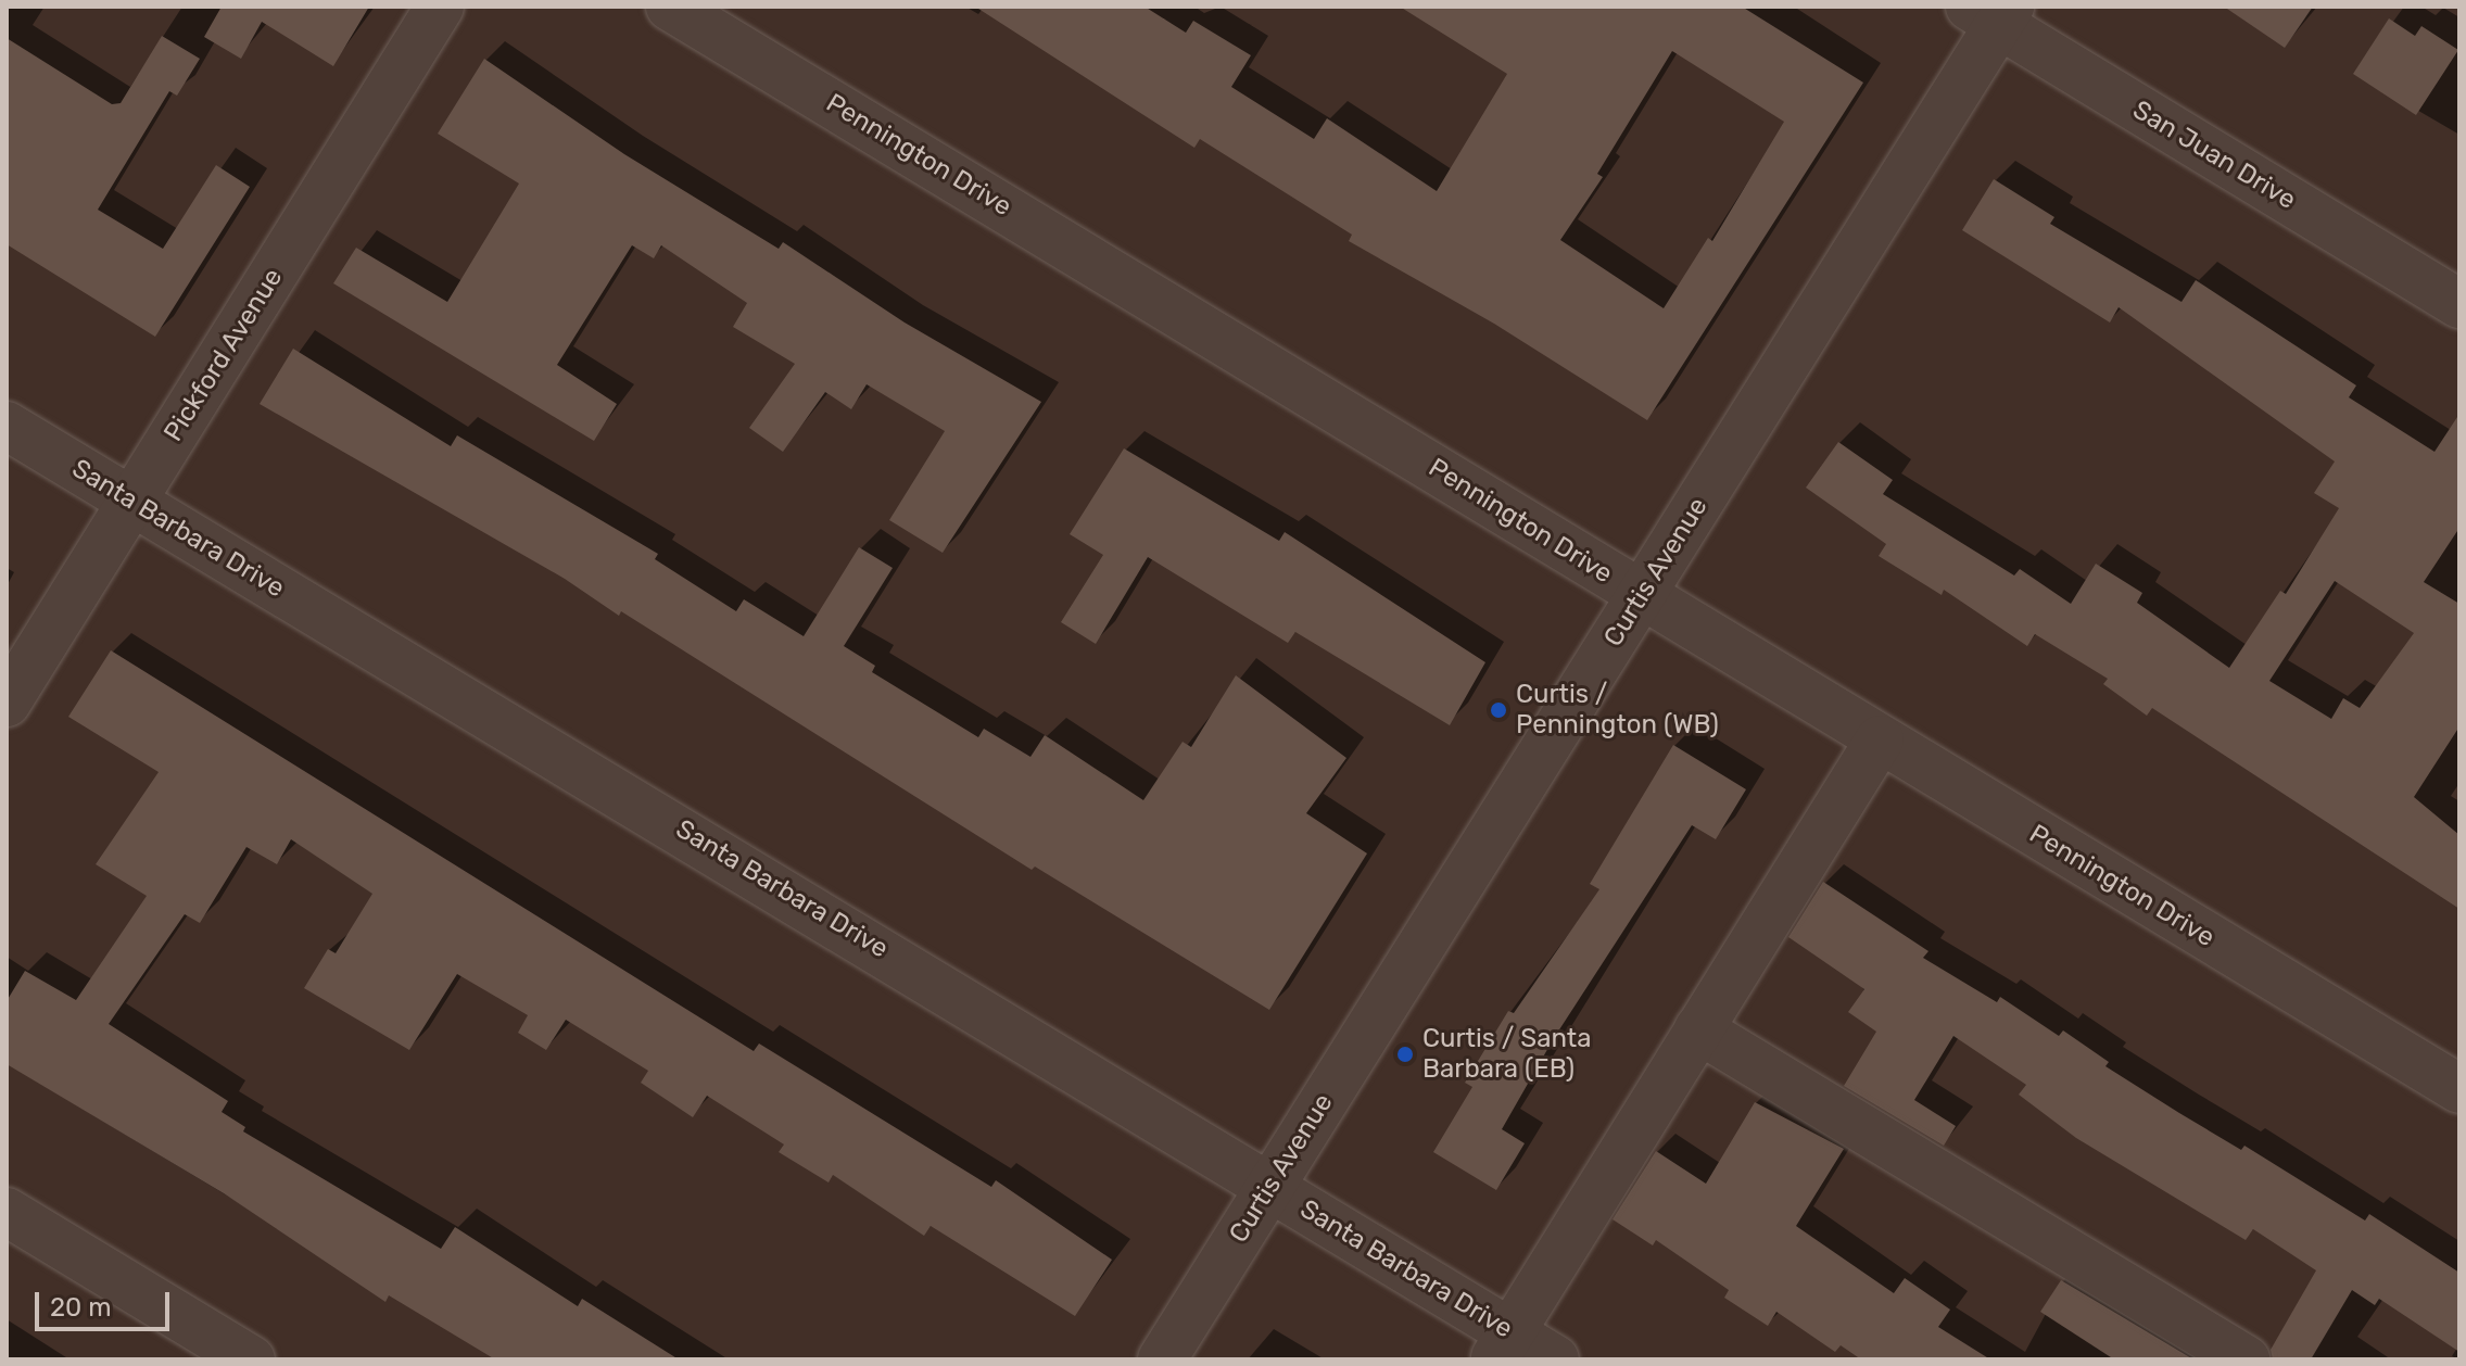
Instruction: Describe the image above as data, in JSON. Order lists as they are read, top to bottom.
{
  "streets": {
    "street": [
      "Pennington Drive",
      "San Juan Drive",
      "Pickford Avenue",
      "Santa Barbara Drive",
      "Curtis Avenue"
    ]
  },
  "crossings": [
    ["Pennington Drive", "Curtis Avenue"],
    ["San Juan Drive", "Curtis Avenue"],
    ["Pickford Avenue", "Santa Barbara Drive"],
    ["Santa Barbara Drive", "Curtis Avenue"]
  ],
  "places": ["Curtis / Pennington (WB)", "Curtis / Santa Barbara (EB)"],
  "scale_bar": "20 m"
}
